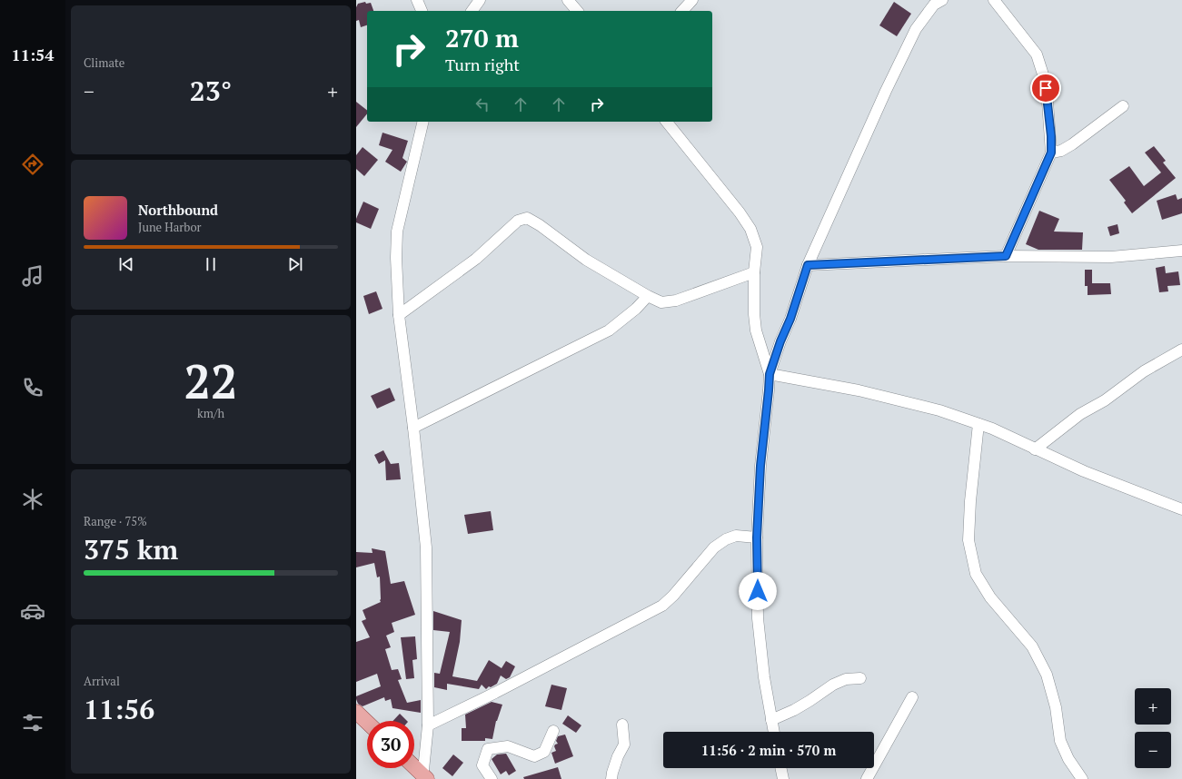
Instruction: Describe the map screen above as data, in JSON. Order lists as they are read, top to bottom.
{
  "page": {
    "tabs": "11:54",
    "tile": [
      "Climate",
      ["22", "km/h"],
      ["Range · 75%", "375 km"],
      ["Arrival", "11:56"]
    ],
    "turn": ["270 m", "Turn right"],
    "heat": ["−", "23°", "+"],
    "song": ["Northbound", "June Harbor"],
    "map_buttons": ["+", "−"],
    "limit": "30",
    "trip": "11:56 · 2 min · 570 m"
  }
}
